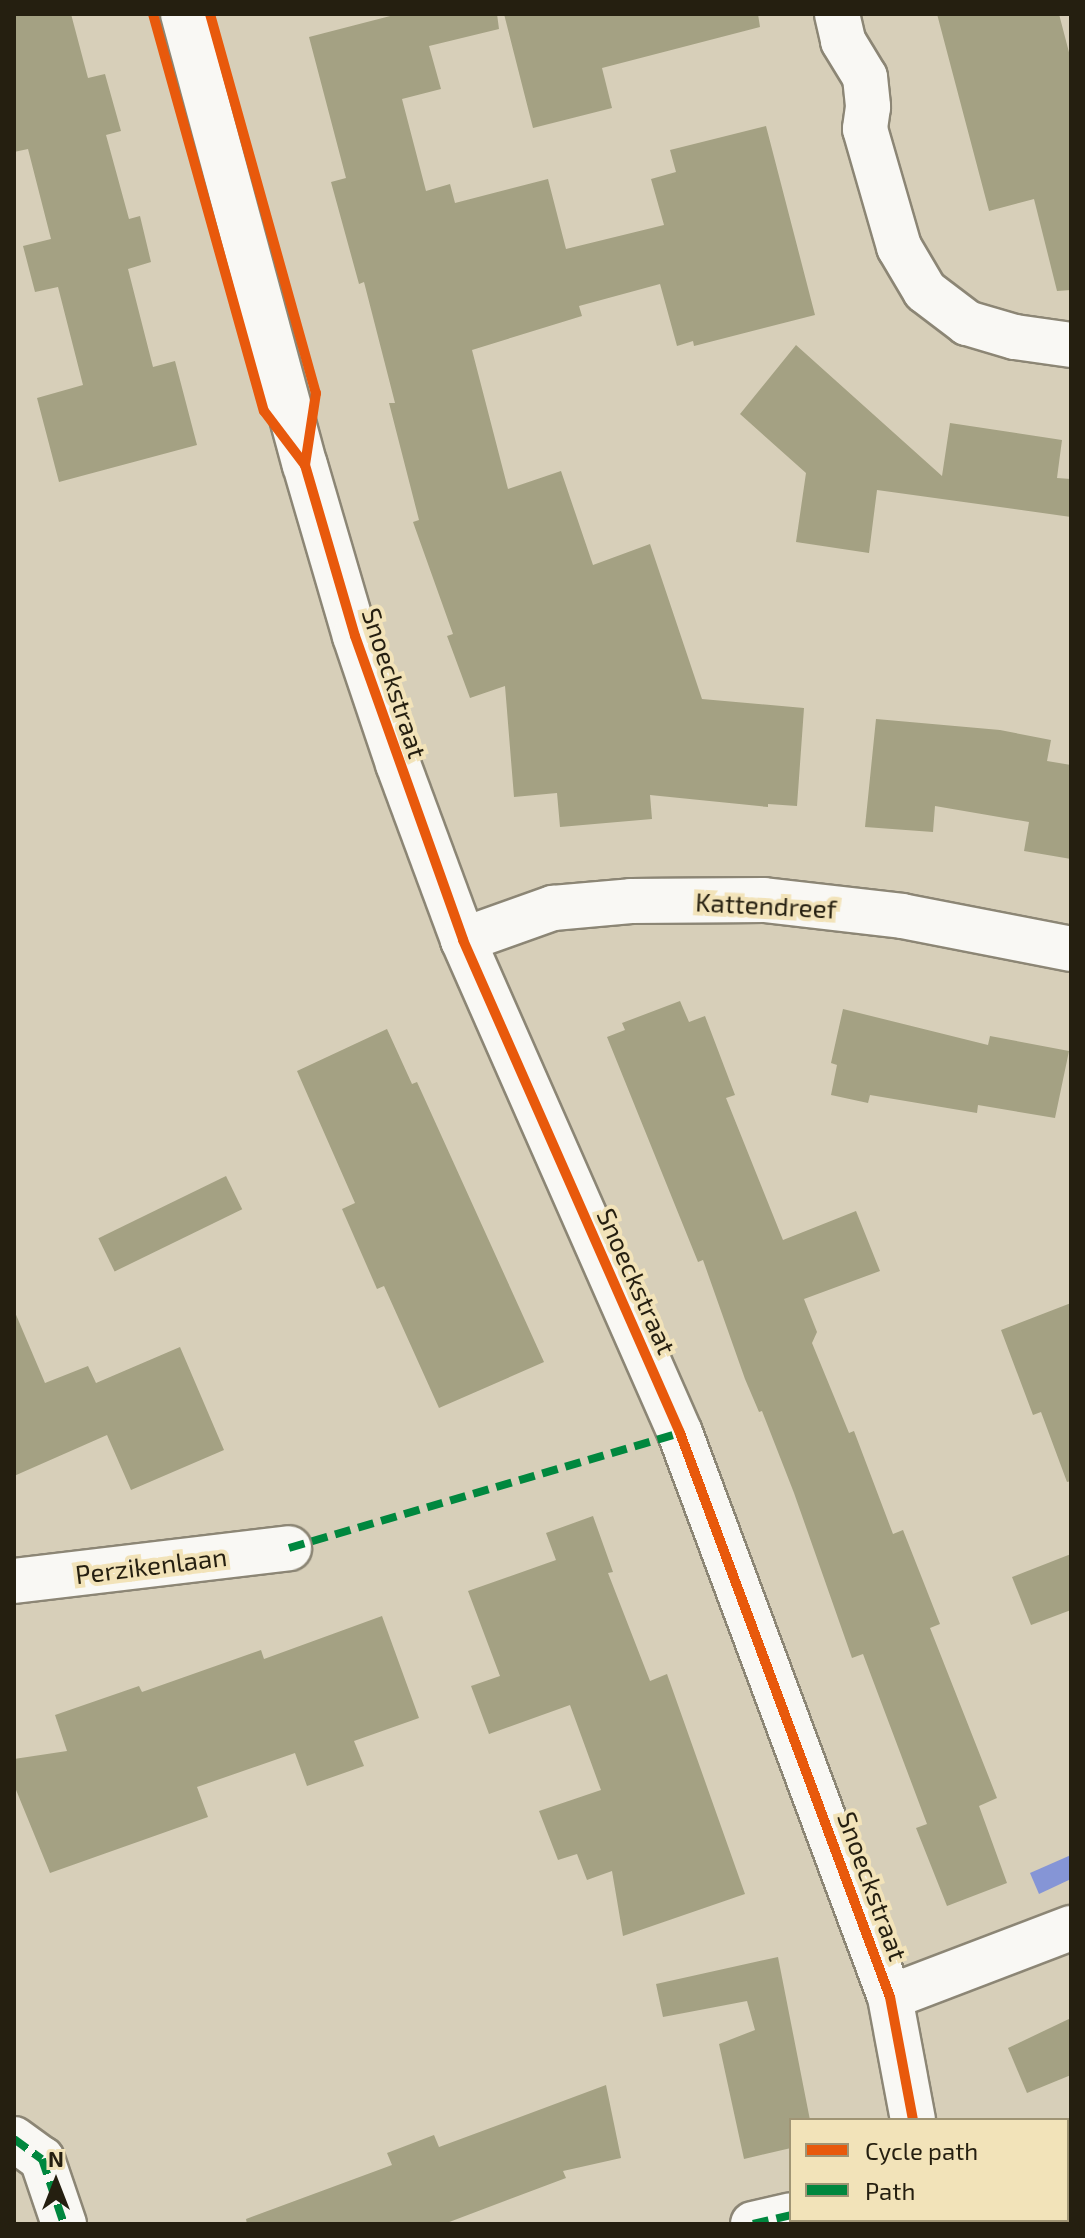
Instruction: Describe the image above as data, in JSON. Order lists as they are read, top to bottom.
{
  "streets": {
    "street": ["Snoeckstraat", "Kattendreef", "Perzikenlaan"]
  },
  "crossings": [
    ["Snoeckstraat", "Kattendreef"]
  ],
  "legend": ["Cycle path", "Path"],
  "north": "top"
}
